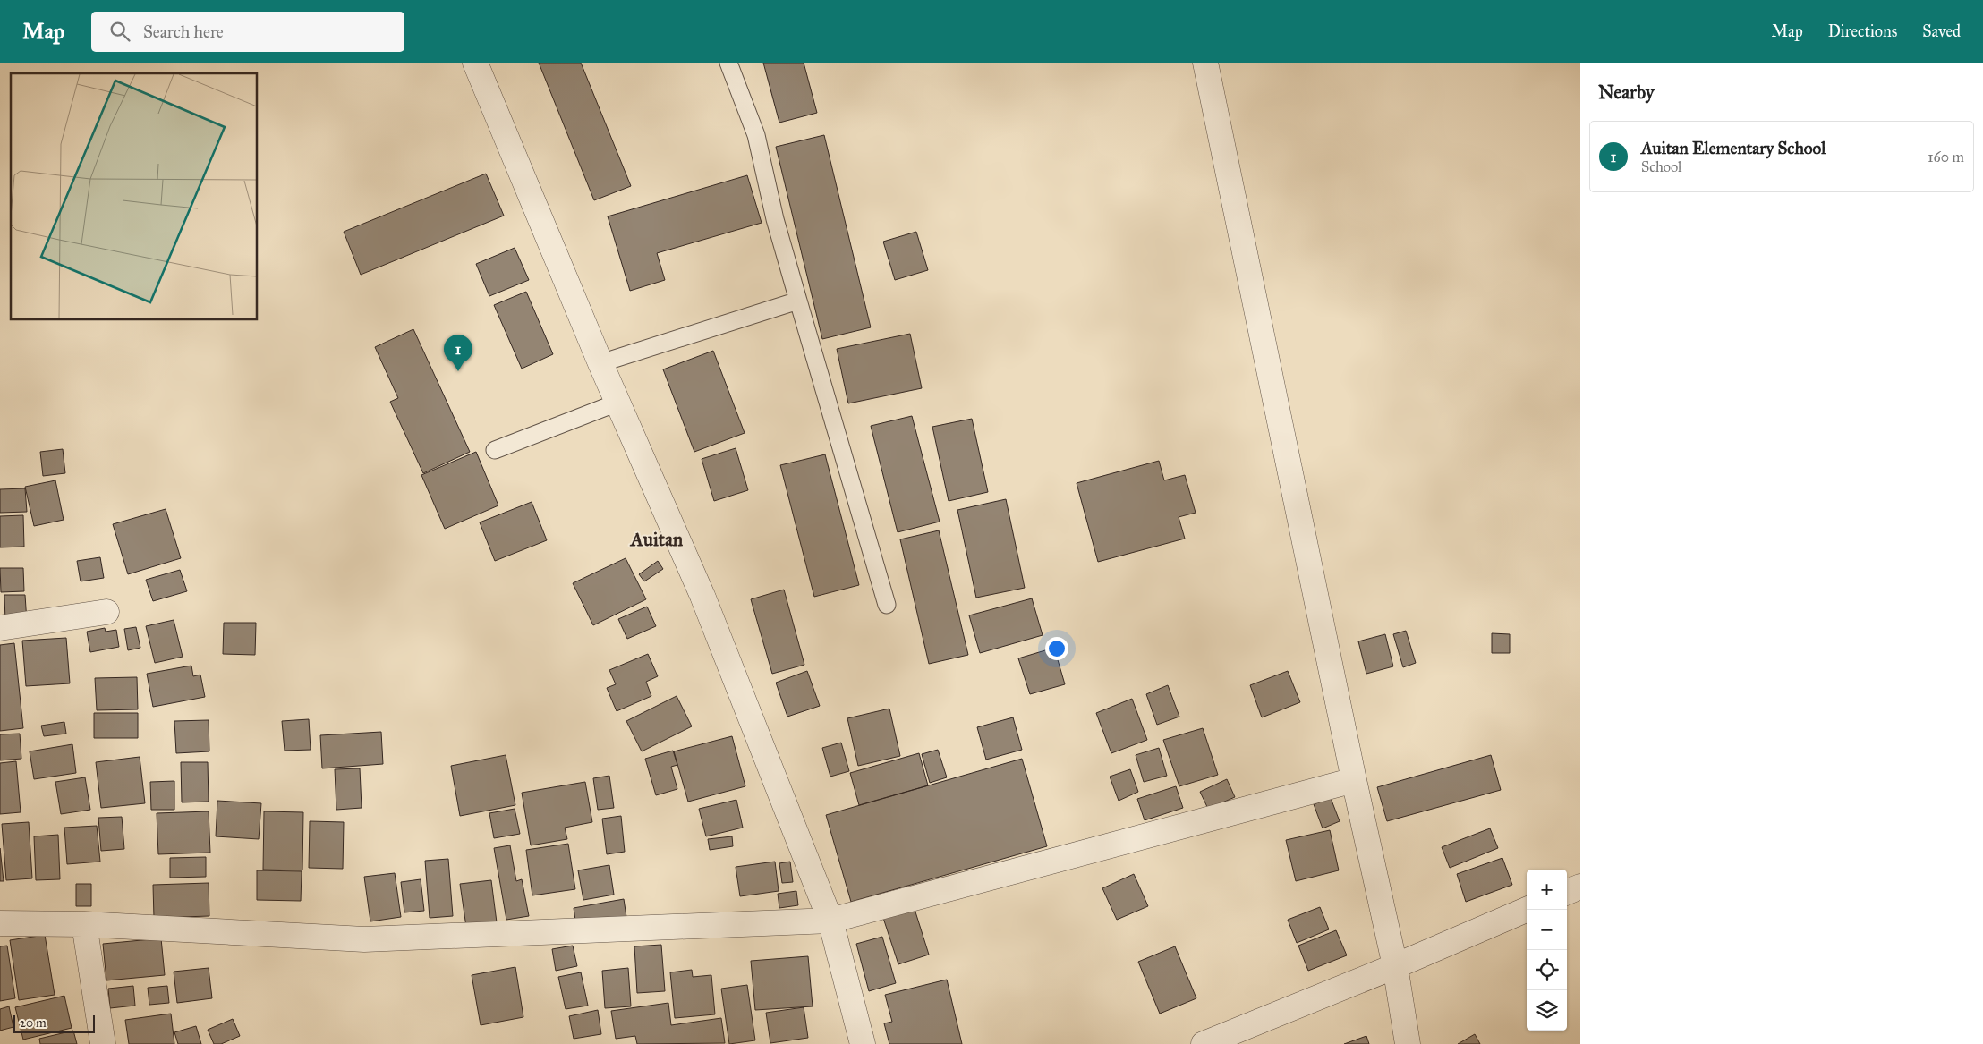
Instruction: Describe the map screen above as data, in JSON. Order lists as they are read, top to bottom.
{
  "districts": ["Auitan"],
  "scale_bar": "20 m",
  "page": {
    "header": "Map",
    "search": "Search here",
    "nav": ["Map", "Directions", "Saved"],
    "heading": "Nearby",
    "list": [
      {
        "mark": "1",
        "name": "Auitan Elementary School",
        "note": "School",
        "value": "160 m"
      }
    ],
    "pins": "1",
    "map_buttons": ["+", "−"],
    "scale": "20 m"
  }
}
